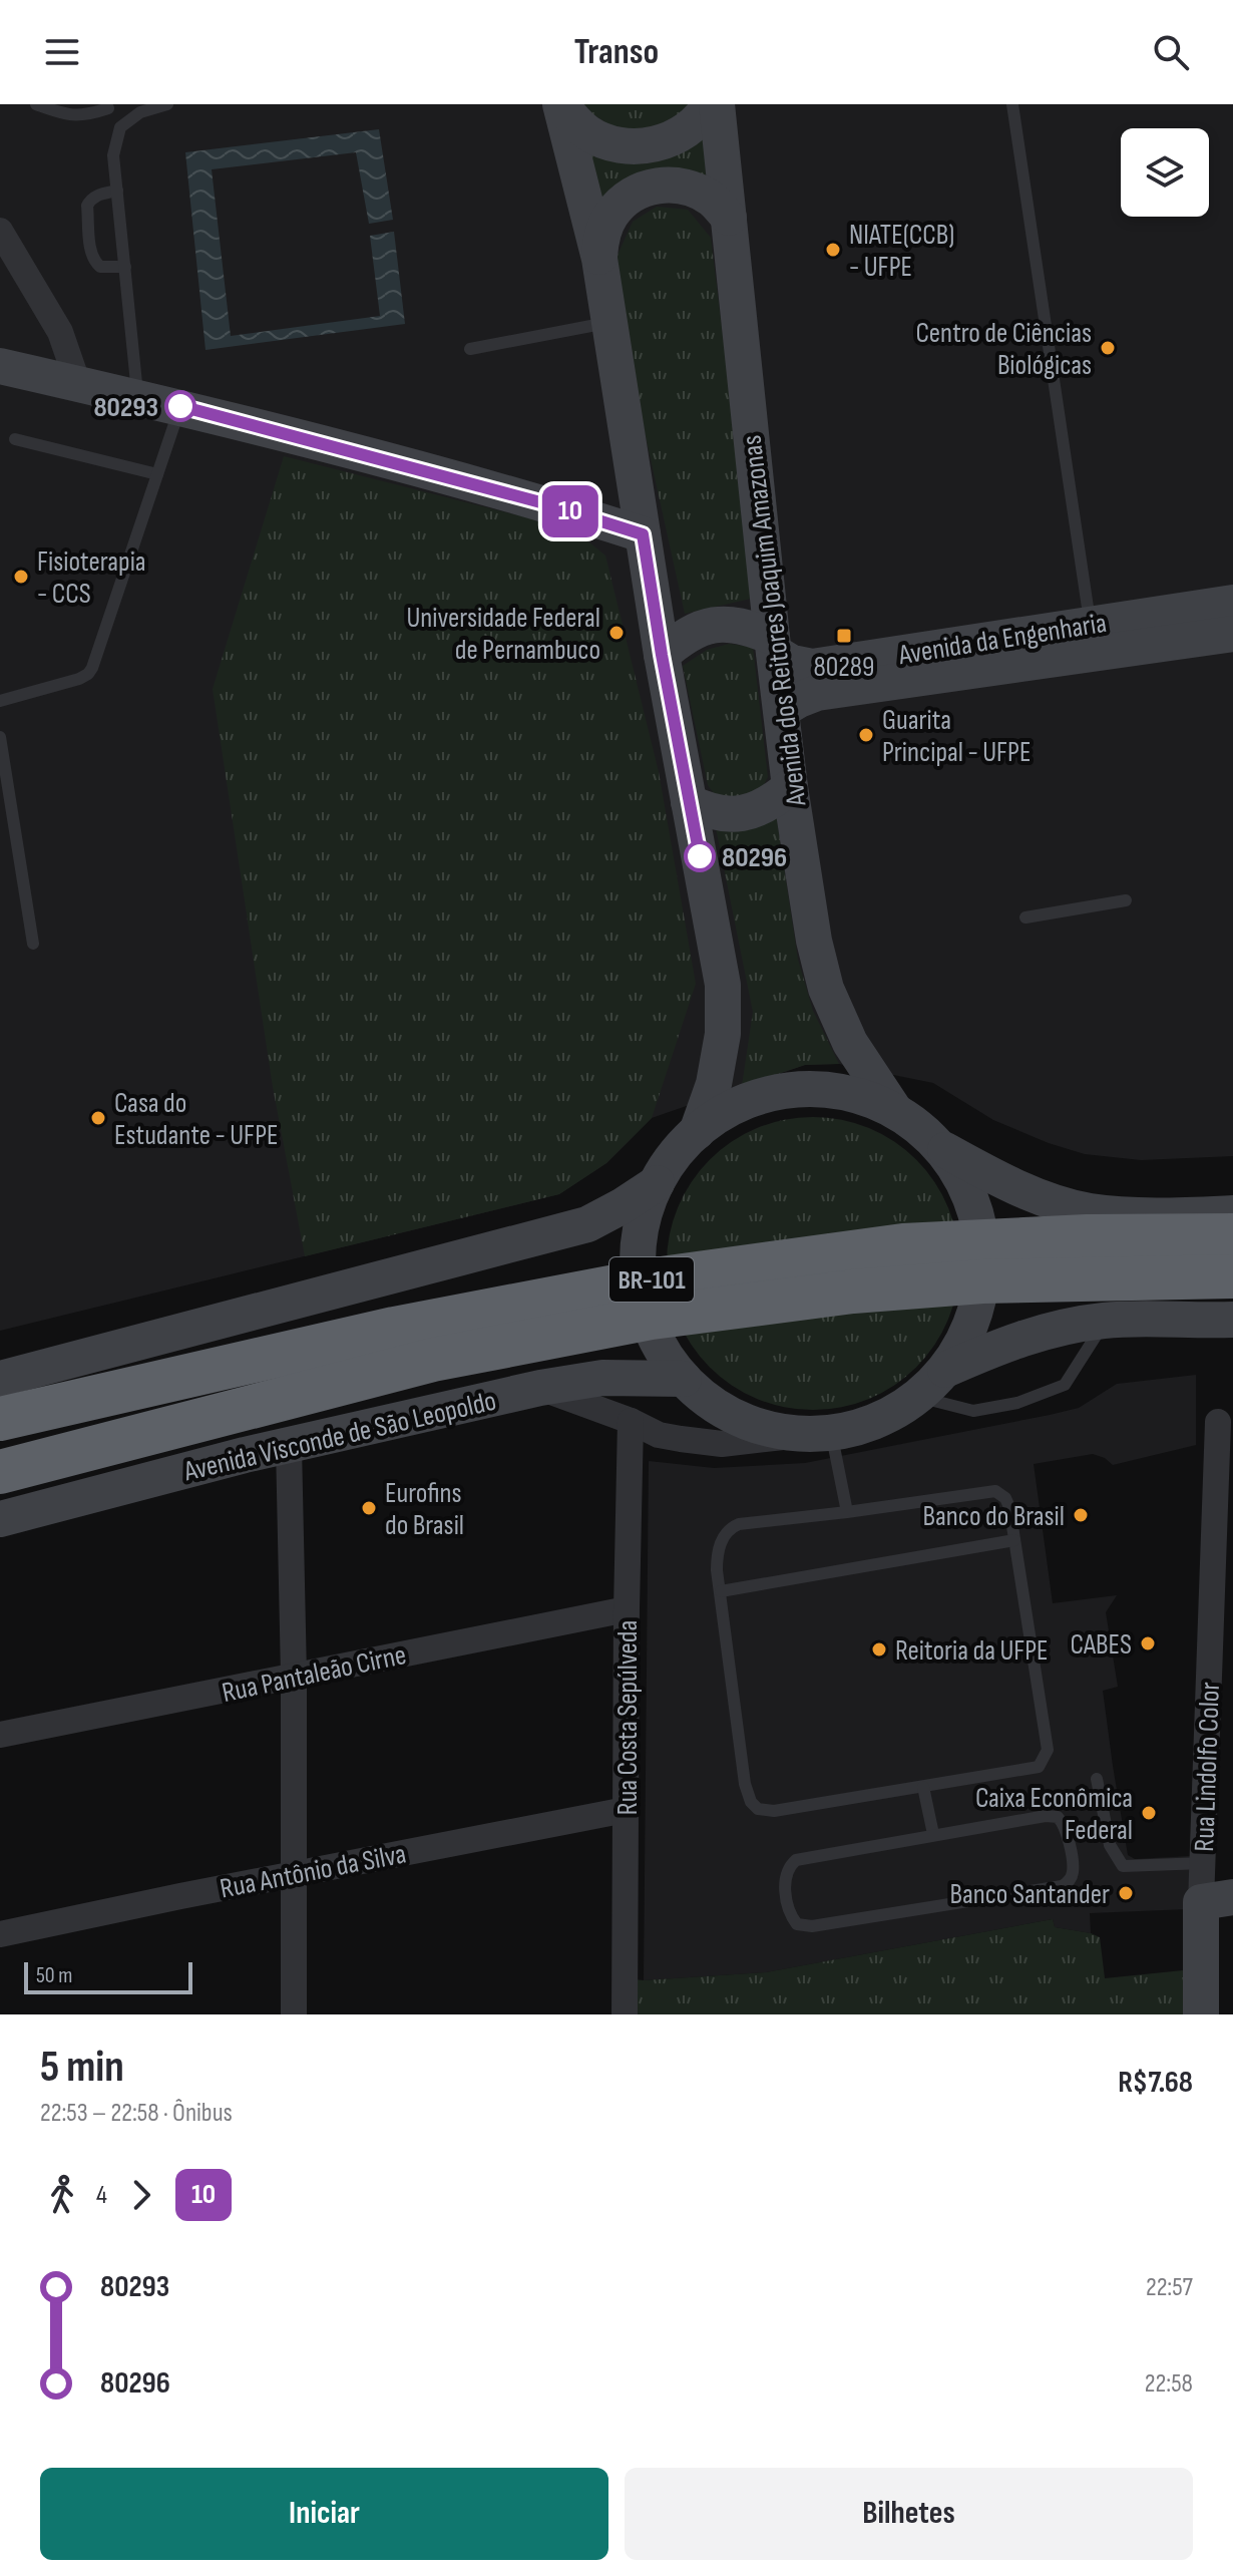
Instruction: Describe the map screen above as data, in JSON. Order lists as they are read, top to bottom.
{
  "streets": {
    "highway": ["BR-101"],
    "street": [
      "Avenida dos Reitores Joaquim Amazonas",
      "Avenida da Engenharia",
      "Avenida Visconde de São Leopoldo",
      "Rua Pantaleão Cirne",
      "Rua Costa Sepúlveda",
      "Rua Lindolfo Color",
      "Rua Antônio da Silva"
    ]
  },
  "crossings": [
    ["Avenida dos Reitores Joaquim Amazonas", "Avenida da Engenharia"],
    ["Rua Pantaleão Cirne", "Rua Costa Sepúlveda"],
    ["Rua Costa Sepúlveda", "Rua Antônio da Silva"]
  ],
  "places": {
    "other": [
      "NIATE(CCB) - UFPE",
      "Centro de Ciências Biológicas",
      "80293",
      "Fisioterapia - CCS",
      "Universidade Federal de Pernambuco",
      "Guarita Principal - UFPE",
      "80296",
      "Casa do Estudante - UFPE",
      "Eurofins do Brasil",
      "Banco do Brasil",
      "CABES",
      "Reitoria da UFPE",
      "Caixa Econômica Federal",
      "Banco Santander"
    ],
    "transit": ["80289"]
  },
  "lines": ["bus line 10"],
  "scale_bar": "50 m",
  "page": {
    "header": "Transo",
    "on_map": "10",
    "scale": "50 m",
    "heading": ["5 min", "22:53 – 22:58 · Ônibus", "R$7.68"],
    "legs": ["4", "10"],
    "list": [
      {
        "name": "80293",
        "value": "22:57"
      },
      {
        "name": "80296",
        "value": "22:58"
      }
    ],
    "buttons": ["Iniciar", "Bilhetes"]
  }
}
